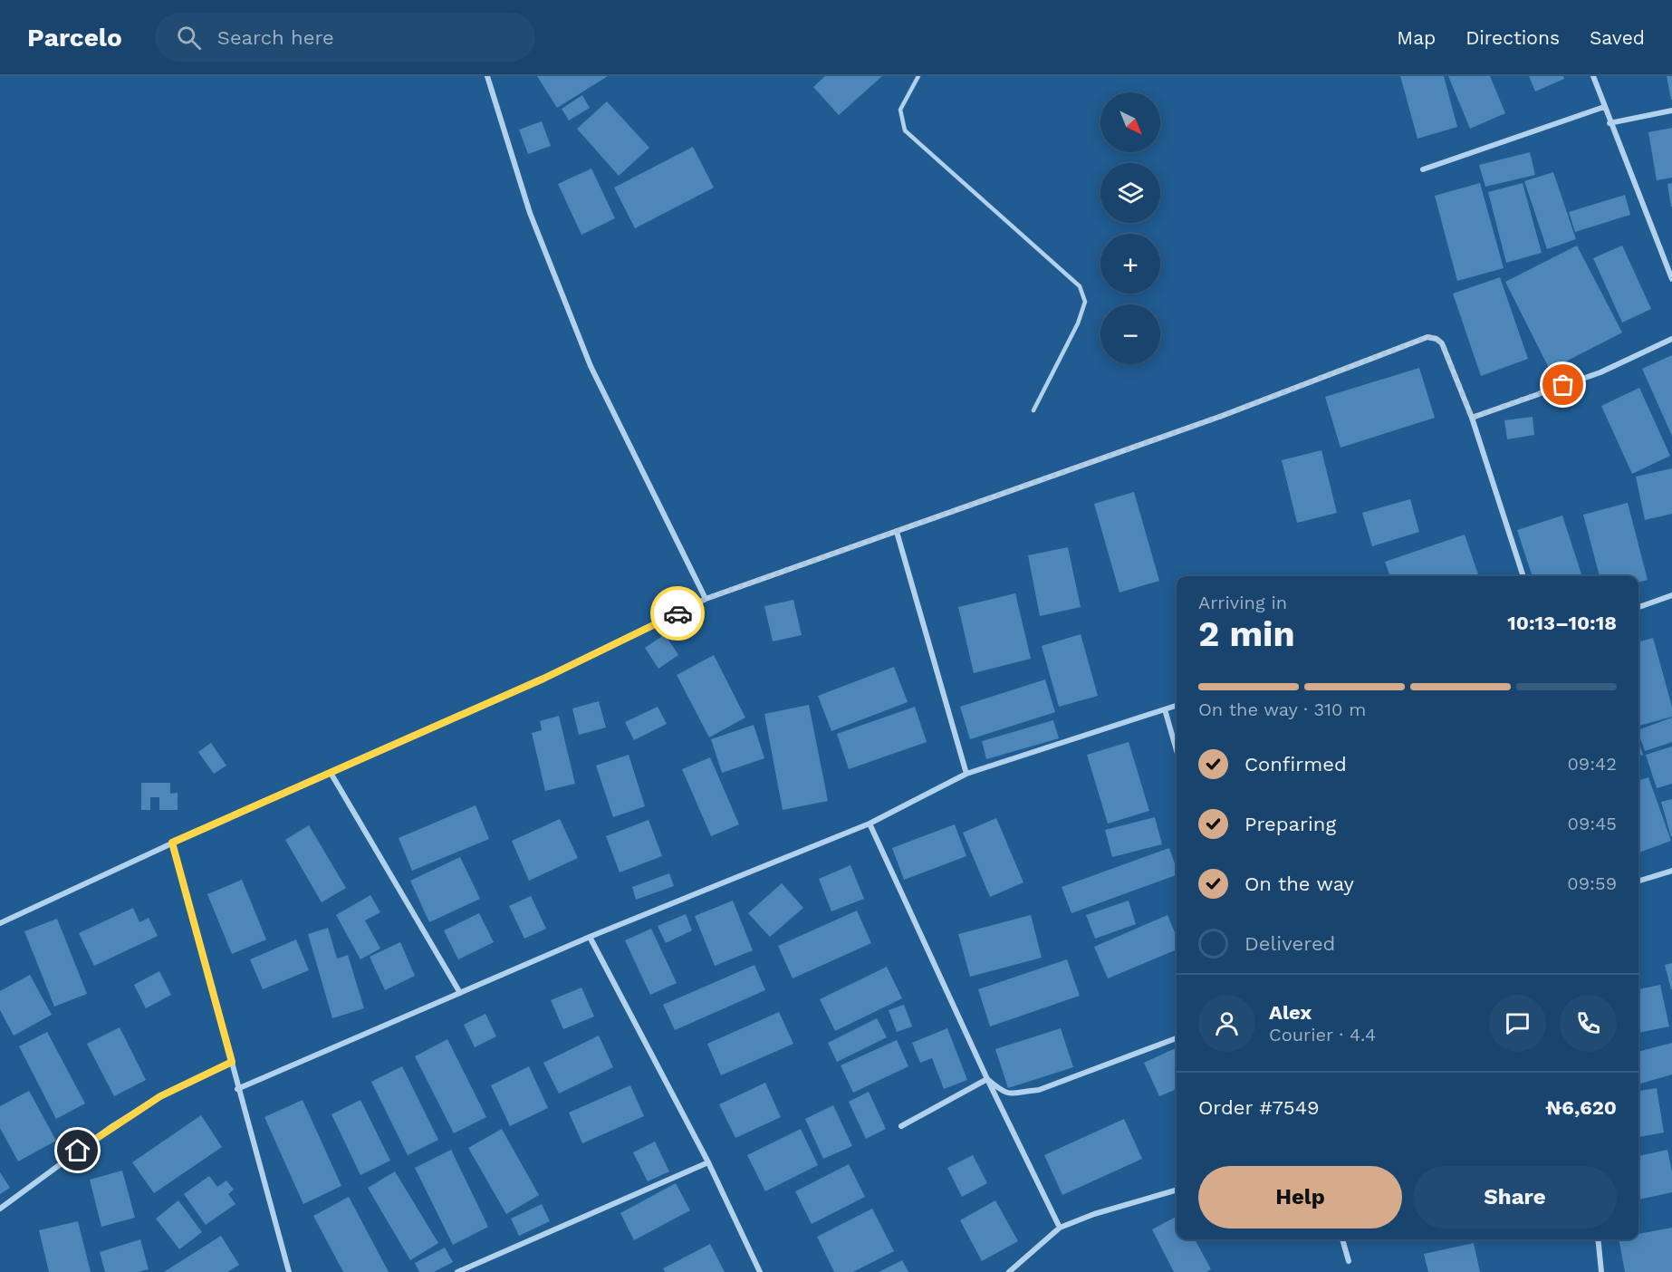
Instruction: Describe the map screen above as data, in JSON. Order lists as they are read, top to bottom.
{
  "north": "bottom right",
  "page": {
    "header": "Parcelo",
    "search": "Search here",
    "nav": ["Map", "Directions", "Saved"],
    "map_buttons": ["+", "−"],
    "heading": ["2 min", "Arriving in", "10:13–10:18"],
    "panel": [
      "Alex",
      "Courier · 4.4",
      "Order #7549",
      "₦6,620"
    ],
    "bar": "On the way · 310 m",
    "list": [
      ["Confirmed", "09:42"],
      ["Preparing", "09:45"],
      ["On the way", "09:59"],
      "Delivered"
    ],
    "buttons": ["Help", "Share"]
  }
}
